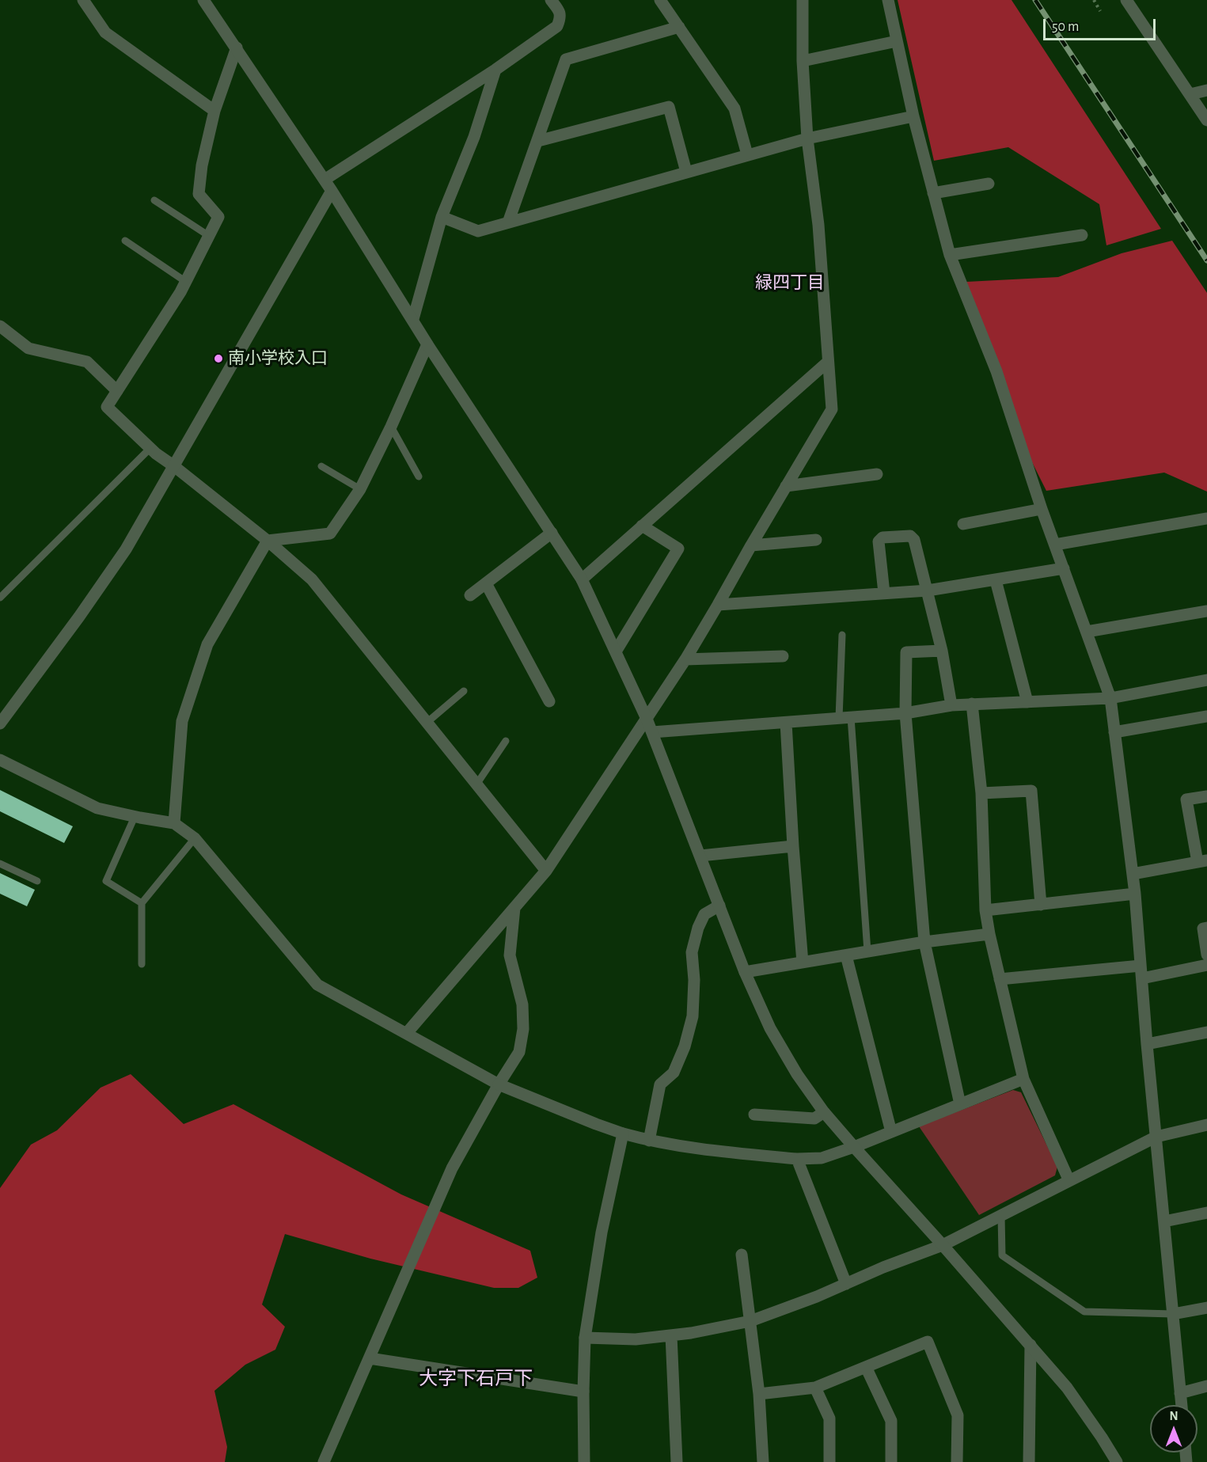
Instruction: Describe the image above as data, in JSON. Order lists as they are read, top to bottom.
{
  "districts": ["緑四丁目", "大字下石戸下"],
  "places": ["南小学校入口"],
  "scale_bar": "50 m",
  "north": "top"
}
